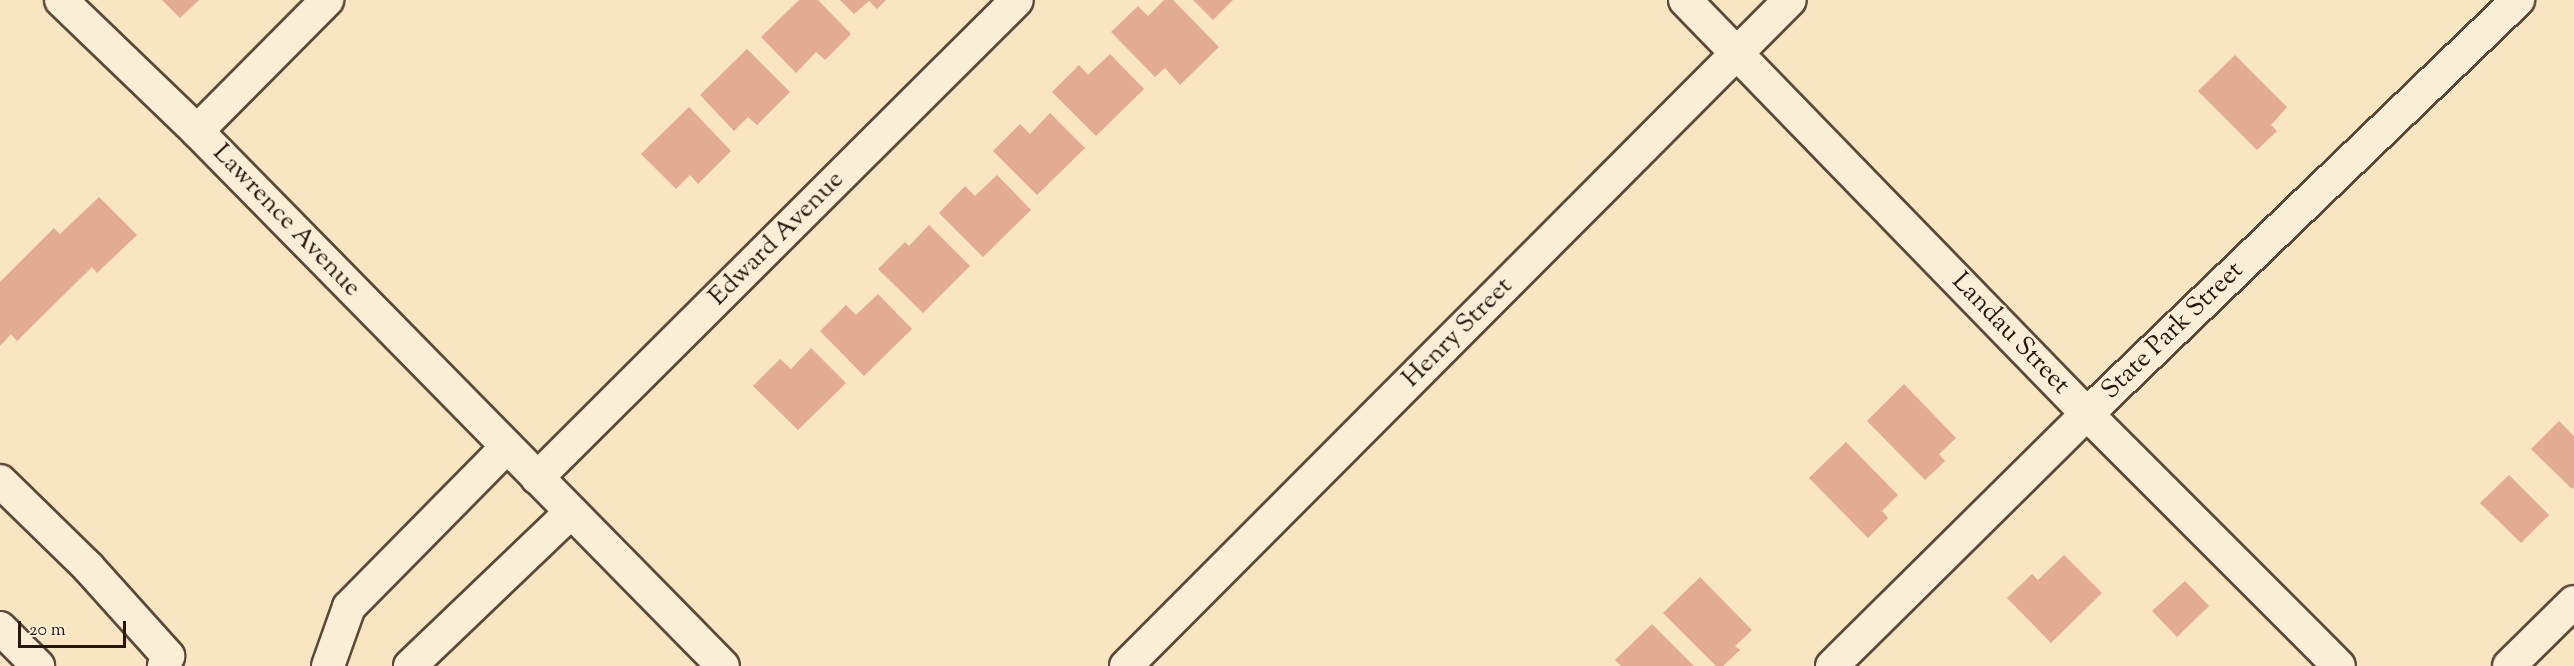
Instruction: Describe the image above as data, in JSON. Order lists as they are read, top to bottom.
{
  "streets": {
    "street": [
      "Lawrence Avenue",
      "Edward Avenue",
      "State Park Street",
      "Henry Street",
      "Landau Street"
    ]
  },
  "crossings": [
    ["Lawrence Avenue", "Edward Avenue"],
    ["State Park Street", "Landau Street"],
    ["Henry Street", "Landau Street"]
  ],
  "scale_bar": "20 m"
}
